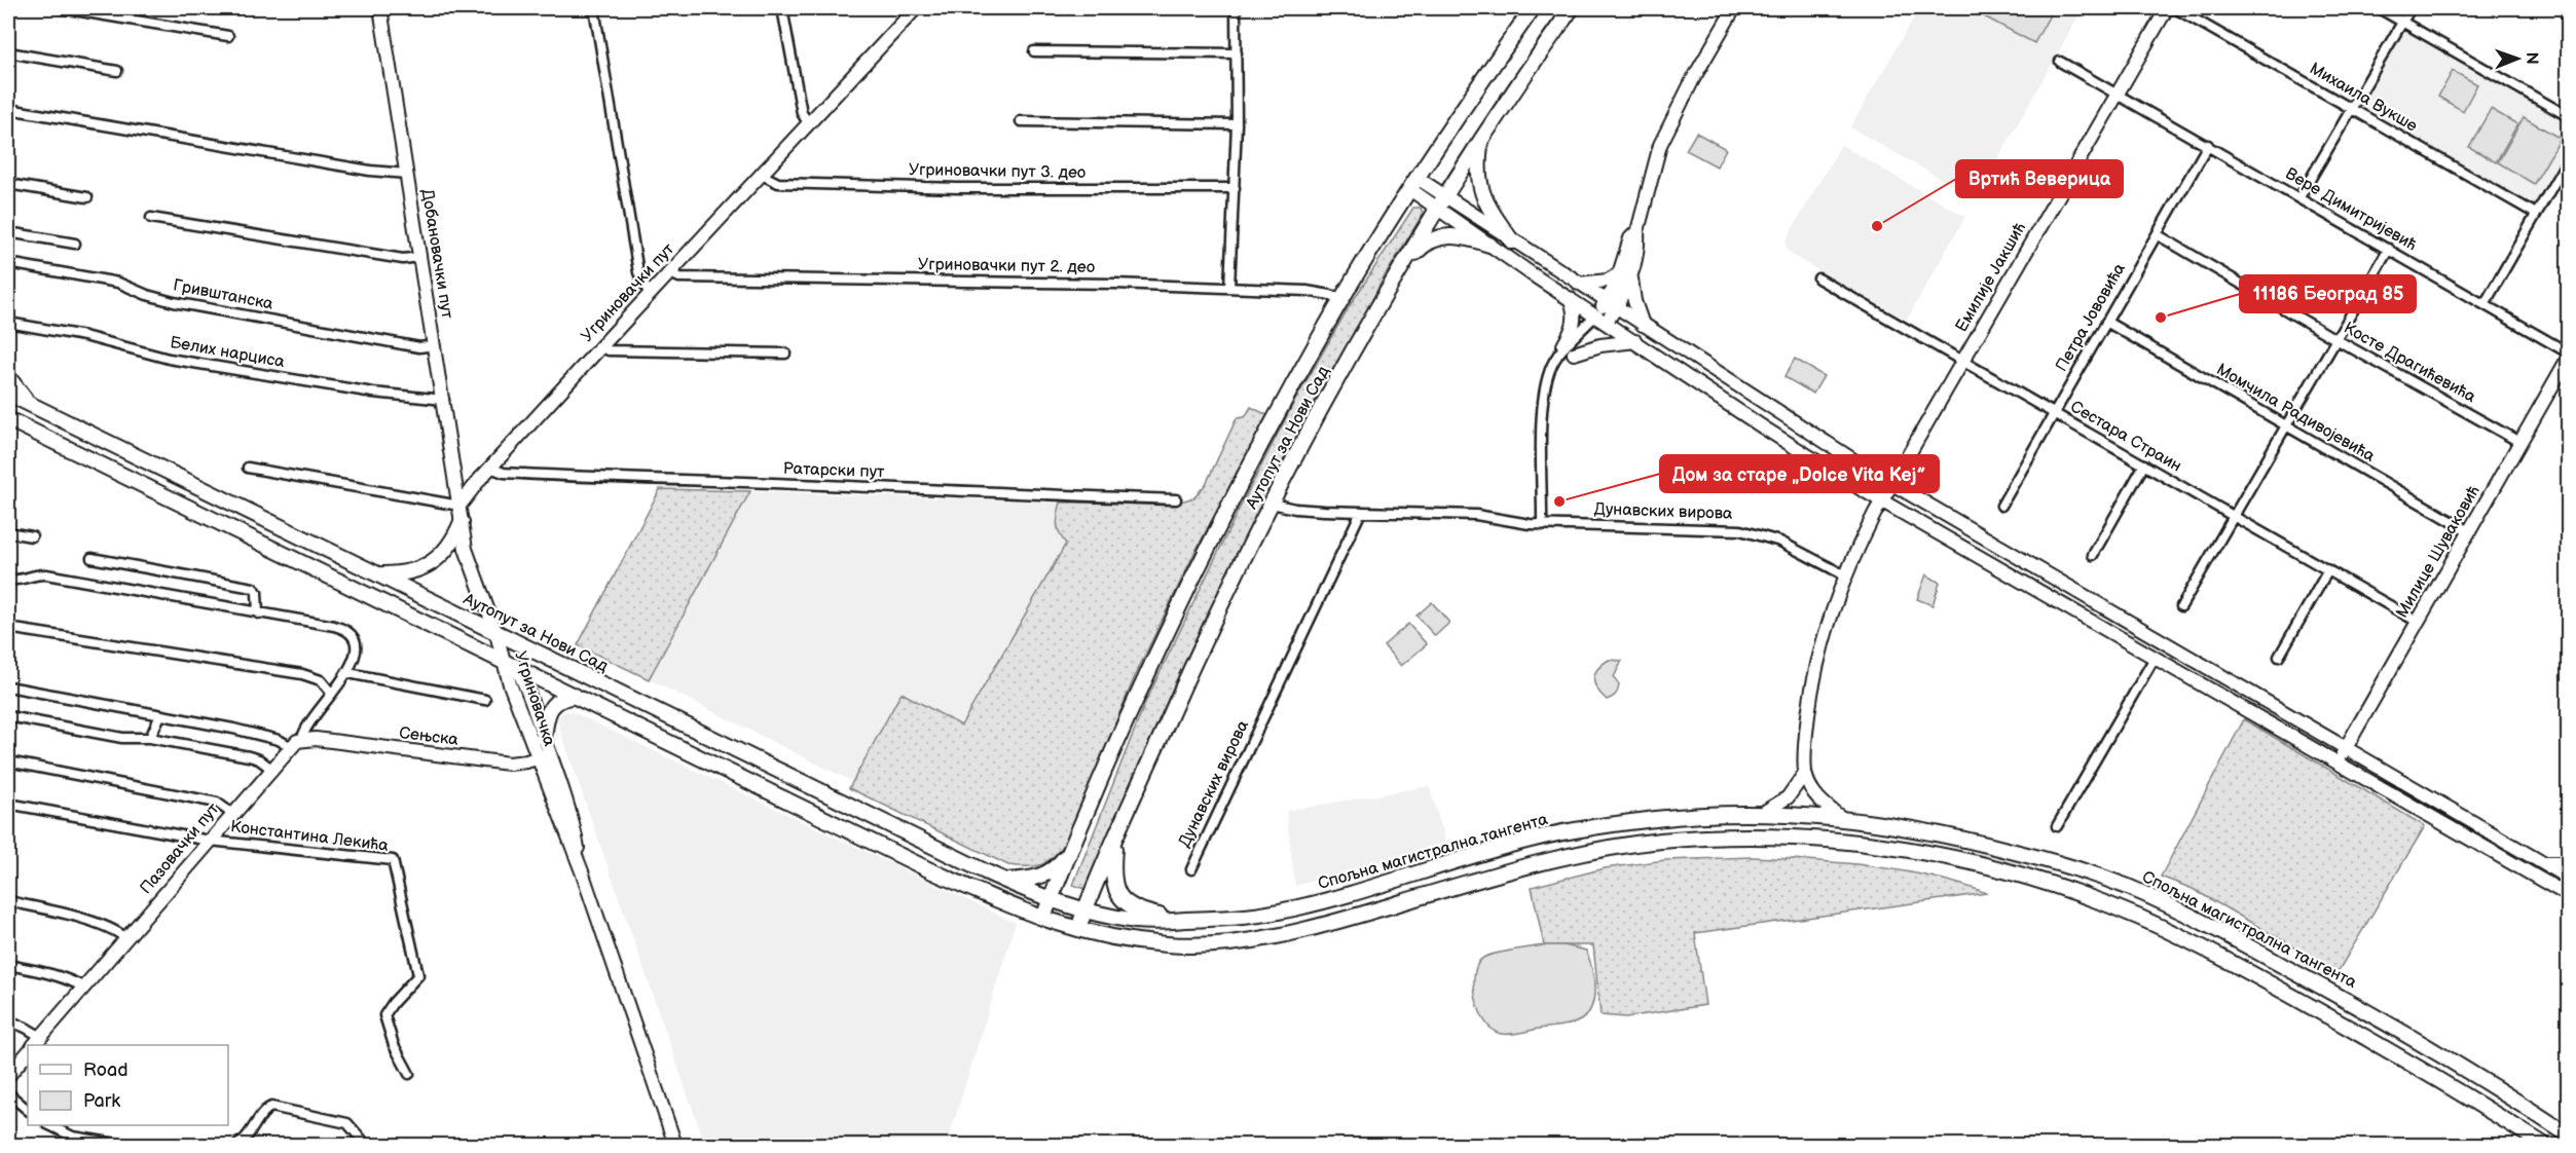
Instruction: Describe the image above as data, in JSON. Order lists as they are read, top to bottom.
{
  "streets": {
    "main road": ["Аутопут за Нови Сад", "Спољна магистрална тангента"],
    "street": [
      "Михаила Вукше",
      "Угриновачки пут 3. део",
      "Вере Димитријевић",
      "Добановачки пут",
      "Угриновачки пут 2. део",
      "Емилије Јакшић",
      "Угриновачки пут",
      "Гривштанска",
      "Петра Јововића",
      "Белих нарциса",
      "Косте Драгићевића",
      "Момчила Радивојевића",
      "Сестара Страин",
      "Ратарски пут",
      "Дунавских вирова",
      "Милице Шуваковић",
      "Угриновачка",
      "Сењска",
      "Константина Лекића",
      "Пазовачки пут"
    ]
  },
  "crossings": [
    ["Угриновачки пут 3. део", "Угриновачки пут"],
    ["Вере Димитријевић", "Емилије Јакшић"],
    ["Вере Димитријевић", "Петра Јововића"],
    ["Добановачки пут", "Угриновачки пут"],
    ["Добановачки пут", "Гривштанска"],
    ["Добановачки пут", "Белих нарциса"],
    ["Угриновачки пут 2. део", "Угриновачки пут"],
    ["Угриновачки пут 2. део", "Аутопут за Нови Сад"],
    ["Емилије Јакшић", "Сестара Страин"],
    ["Угриновачки пут", "Ратарски пут"],
    ["Петра Јововића", "Косте Драгићевића"],
    ["Петра Јововића", "Момчила Радивојевића"],
    ["Петра Јововића", "Сестара Страин"],
    ["Косте Драгићевића", "Милице Шуваковић"],
    ["Момчила Радивојевића", "Милице Шуваковић"],
    ["Сестара Страин", "Милице Шуваковић"],
    ["Аутопут за Нови Сад", "Дунавских вирова"],
    ["Аутопут за Нови Сад", "Угриновачка"],
    ["Аутопут за Нови Сад", "Спољна магистрална тангента"],
    ["Угриновачка", "Сењска"],
    ["Сењска", "Пазовачки пут"],
    ["Константина Лекића", "Пазовачки пут"]
  ],
  "places": ["Вртић Веверица", "11186 Београд 85", "Дом за старе „Dolce Vita Kej”"],
  "legend": ["Road", "Park"],
  "north": "right"
}
